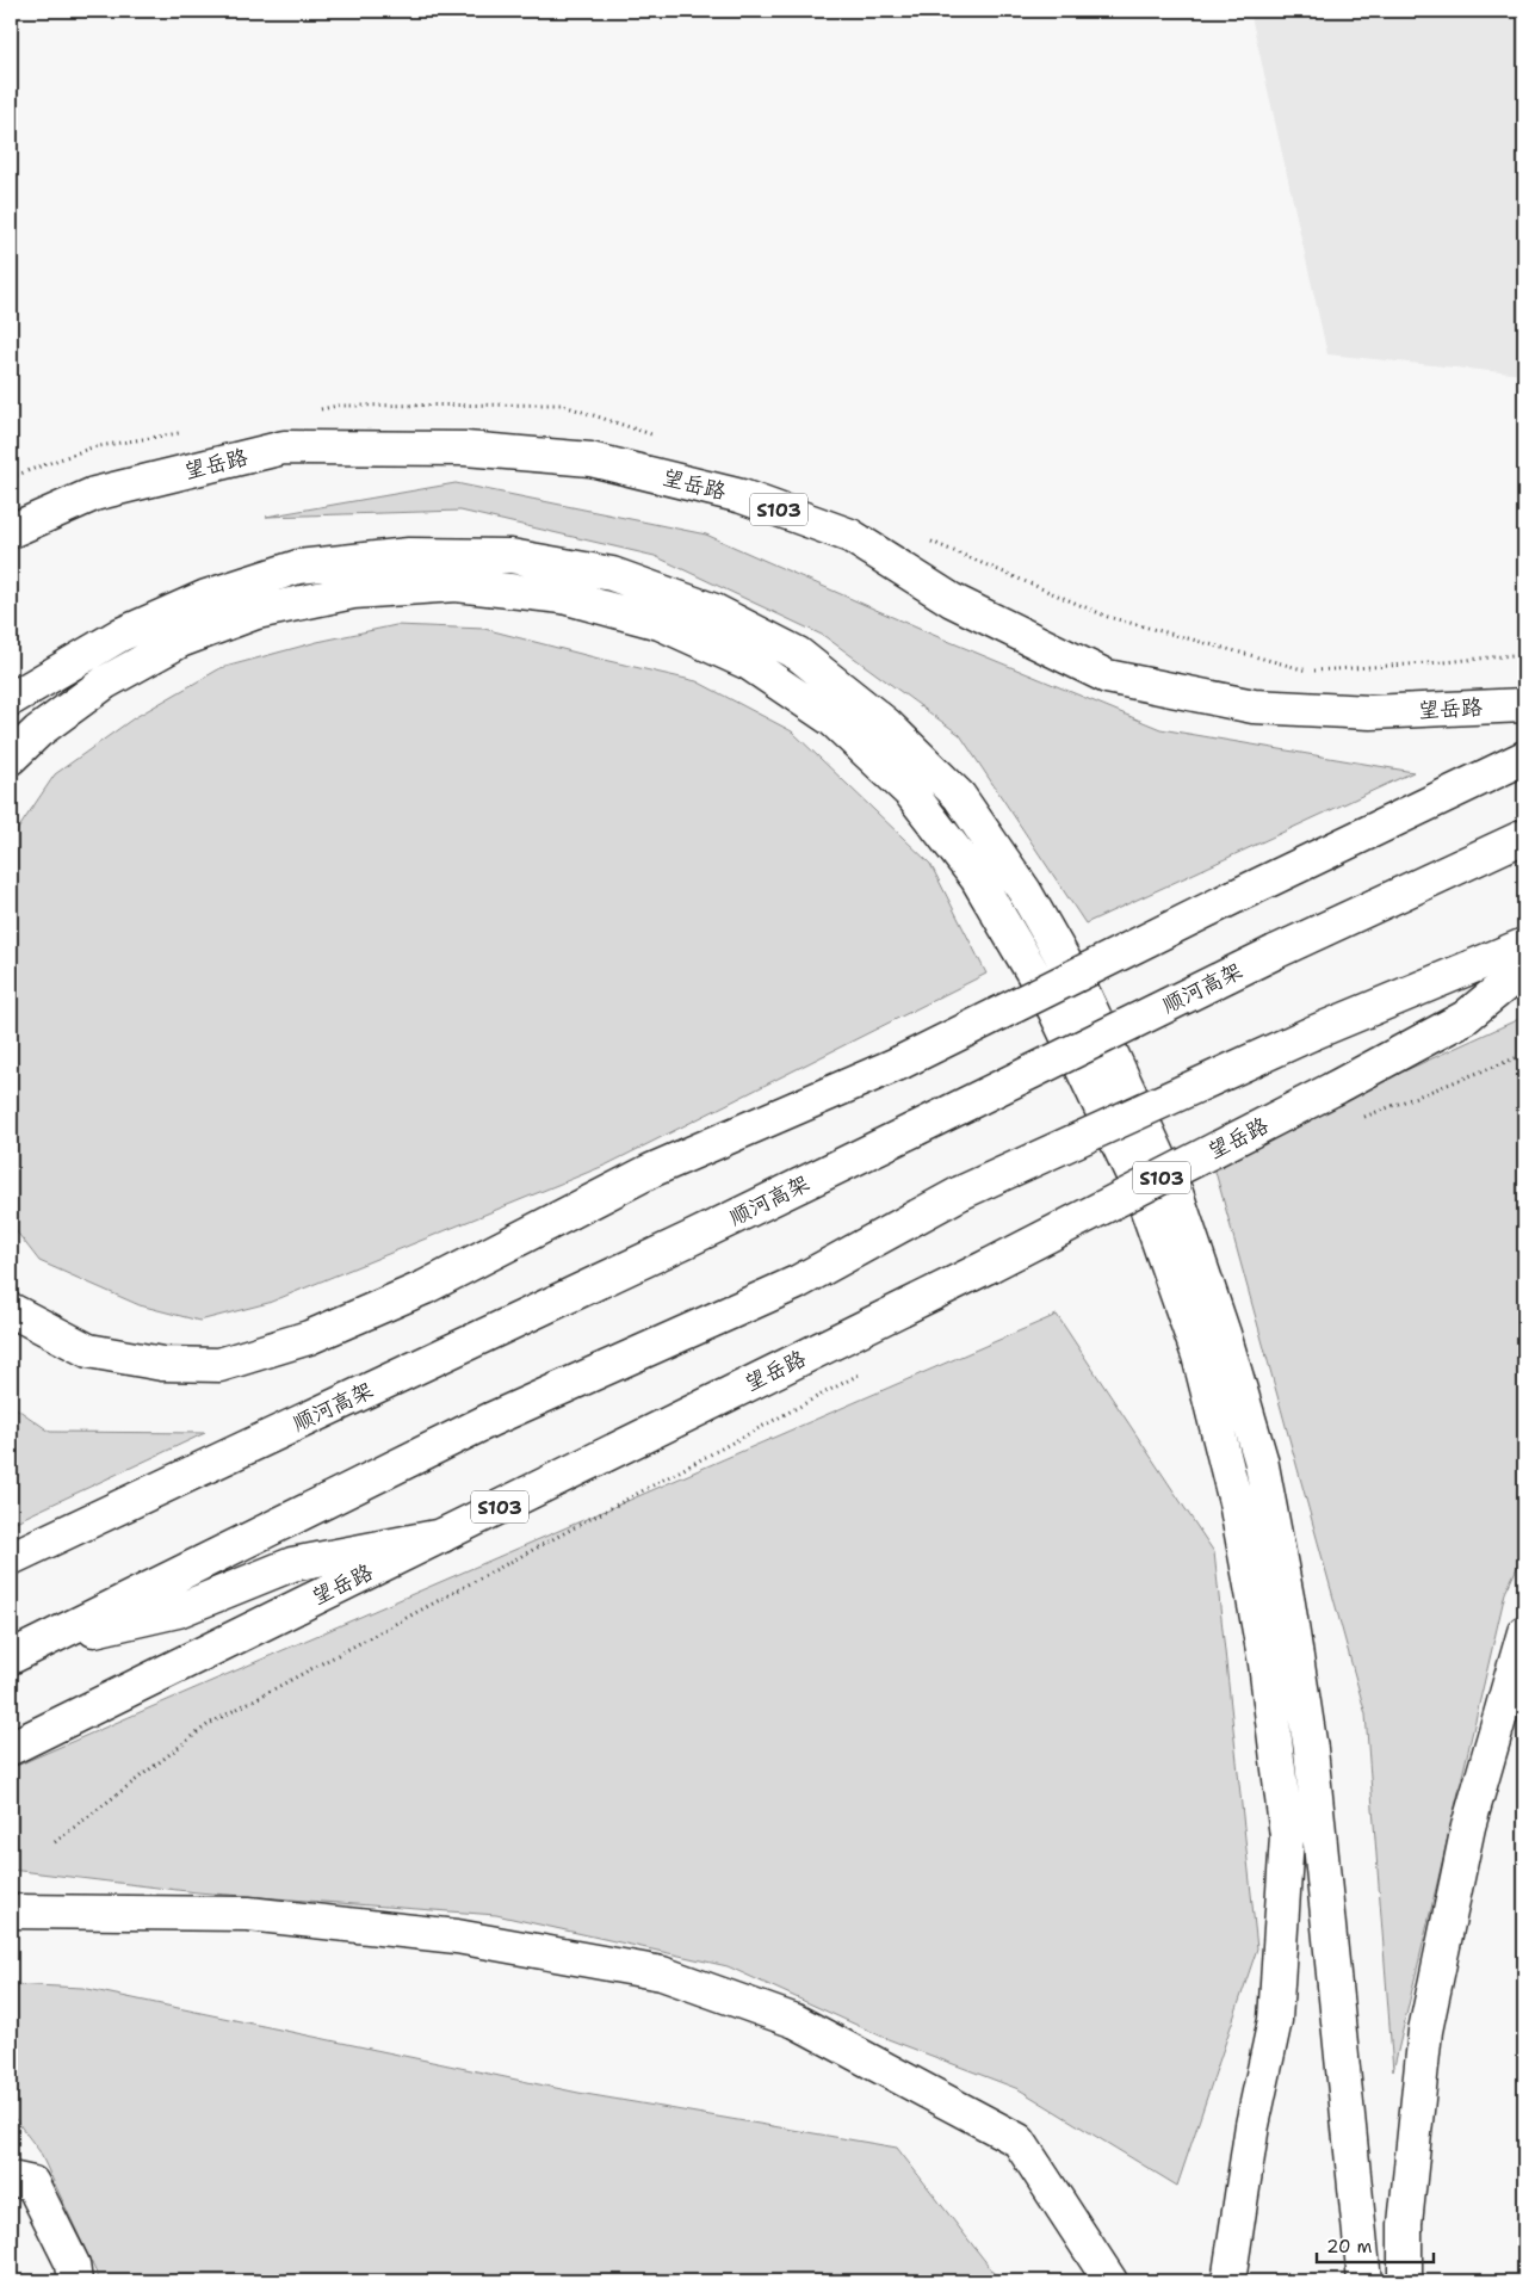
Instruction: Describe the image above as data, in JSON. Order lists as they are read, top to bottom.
{
  "streets": {
    "main road": ["望岳路", "S103", "顺河高架"]
  },
  "scale_bar": "20 m"
}
